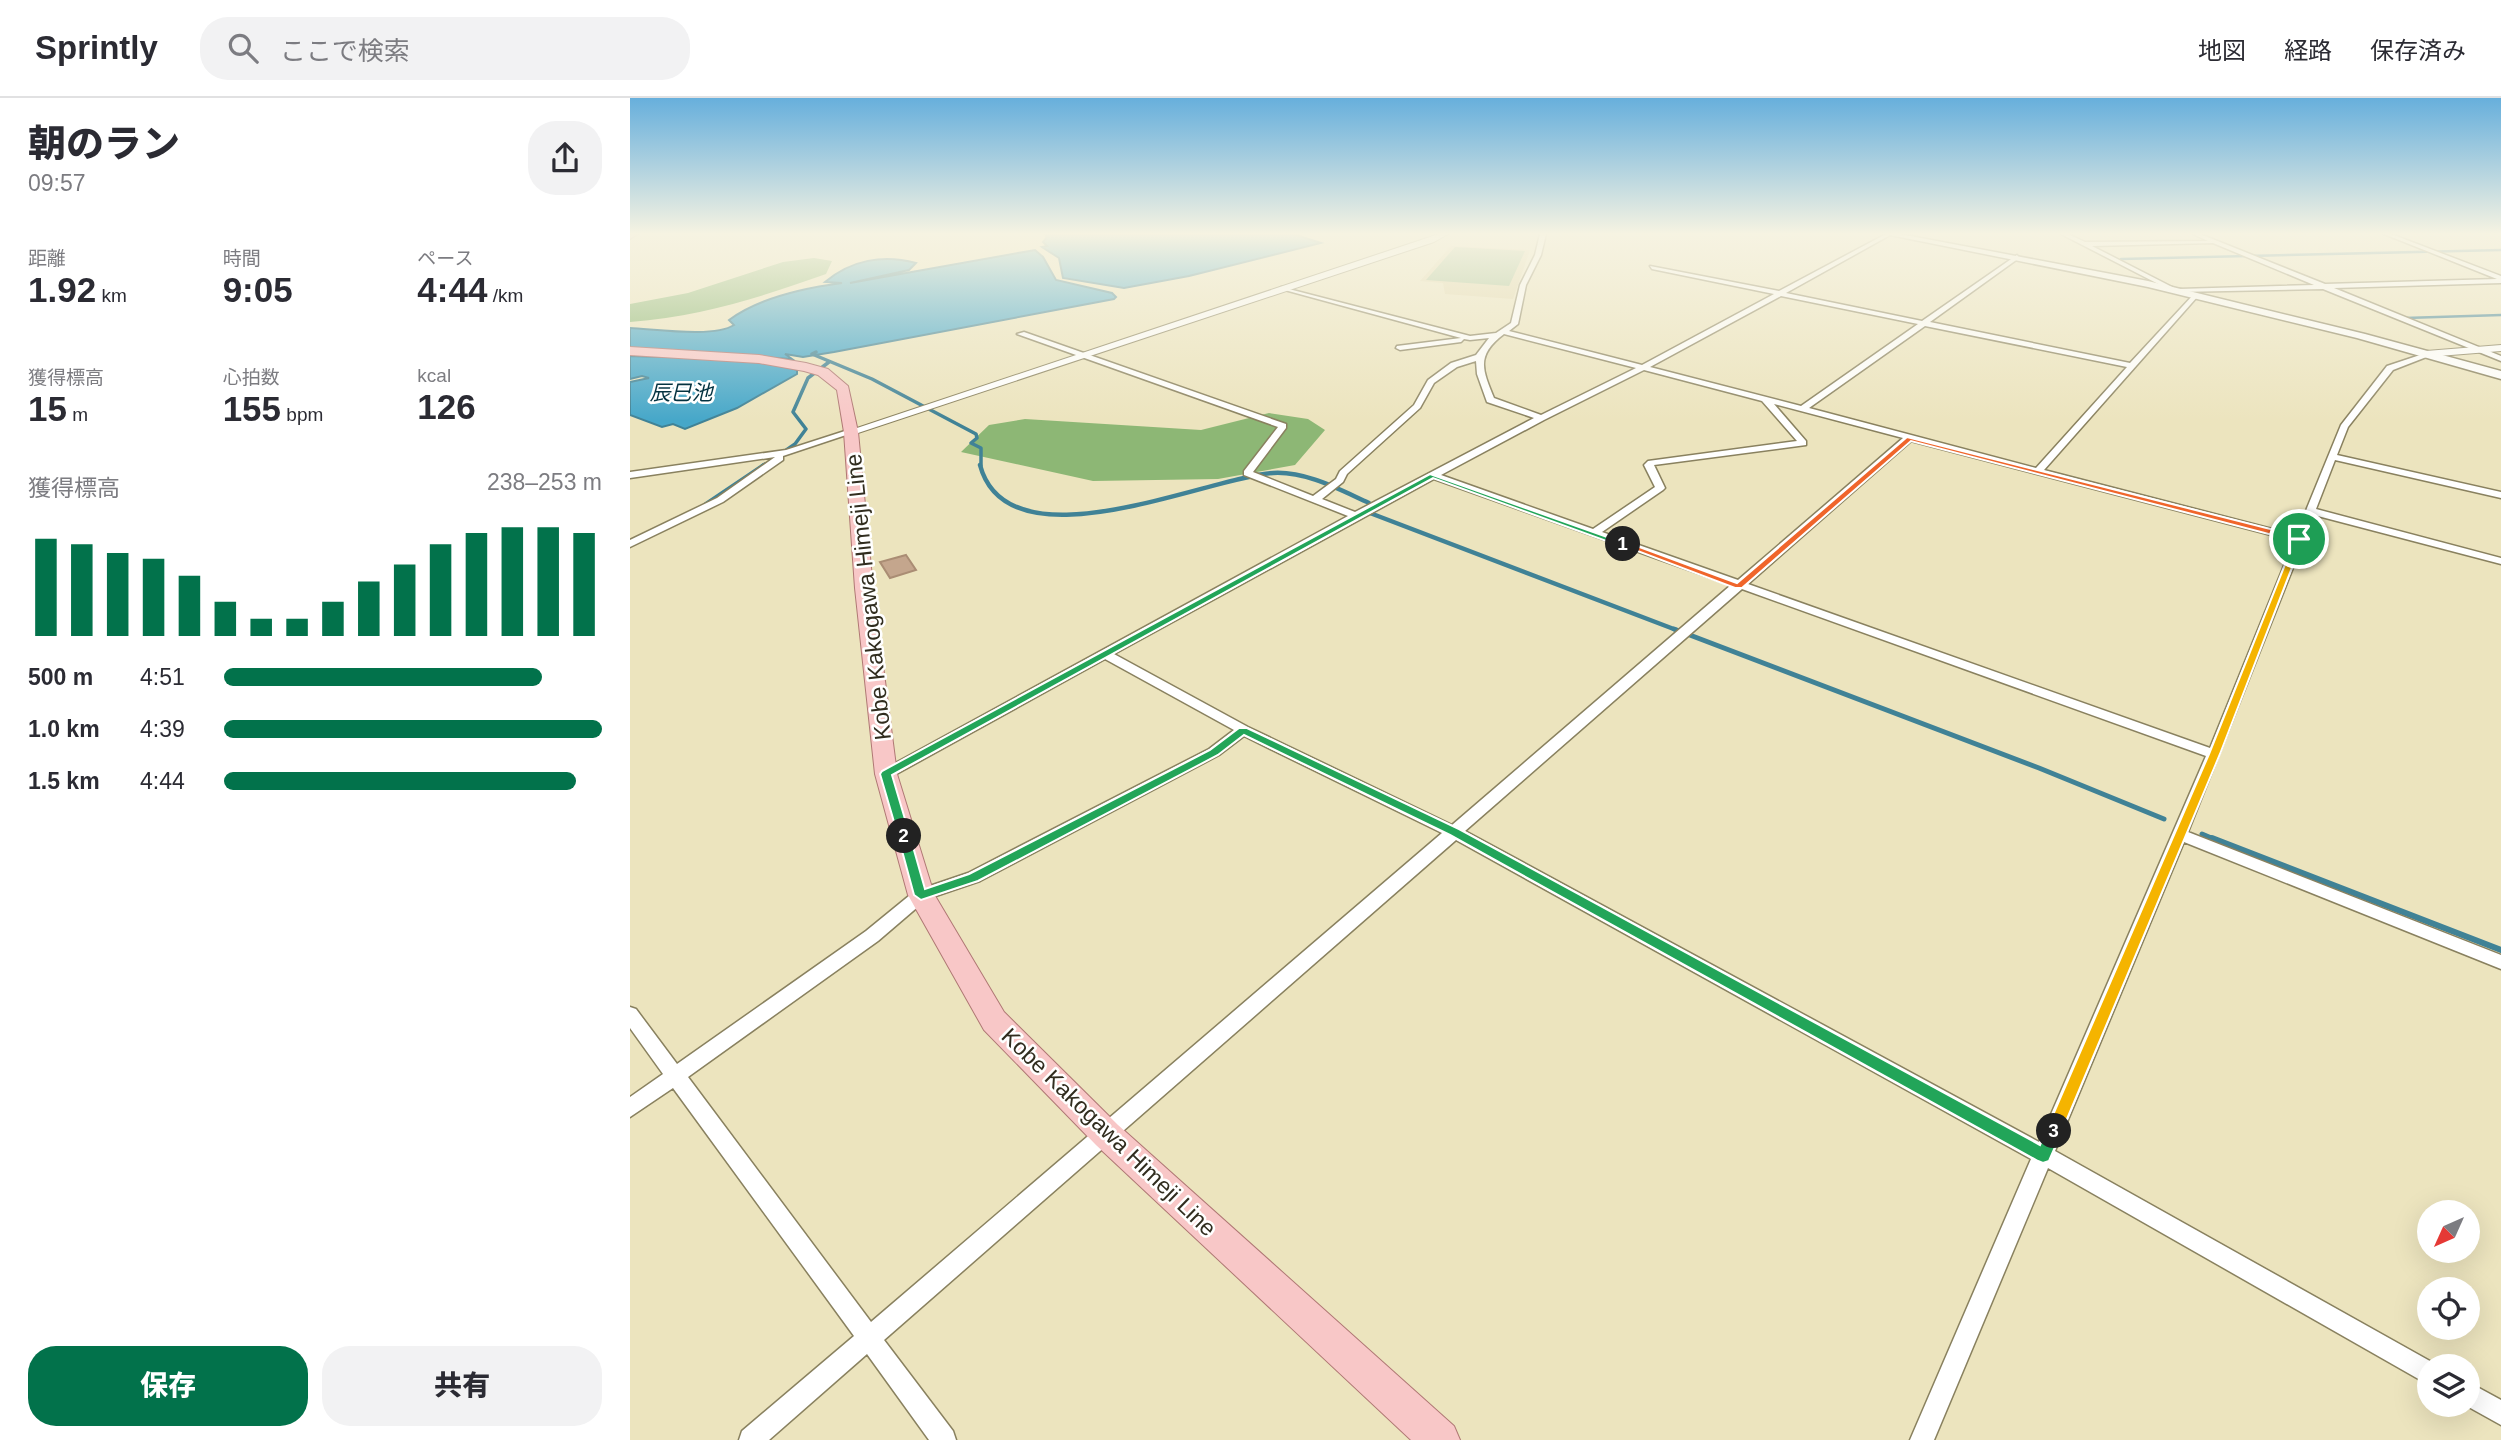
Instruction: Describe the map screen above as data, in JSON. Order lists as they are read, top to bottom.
{
  "streets": {
    "main road": ["Kobe Kakogawa Himeji Line"]
  },
  "water": ["辰巳池"],
  "north": "bottom left",
  "page": {
    "header": "Sprintly",
    "search": "ここで検索",
    "nav": ["地図", "経路", "保存済み"],
    "heading": ["朝のラン", "09:57"],
    "stats": [
      ["距離", "1.92 km"],
      ["時間", "9:05"],
      ["ペース", "4:44 /km"],
      ["獲得標高", "15 m"],
      ["心拍数", "155 bpm"],
      ["kcal", "126"]
    ],
    "chart": ["獲得標高", "238–253 m"],
    "pins": ["1", "2", "3"],
    "list": [
      {
        "name": "500 m",
        "note": "4:51"
      },
      {
        "name": "1.0 km",
        "note": "4:39"
      },
      {
        "name": "1.5 km",
        "note": "4:44"
      }
    ],
    "buttons": ["保存", "共有"]
  }
}
